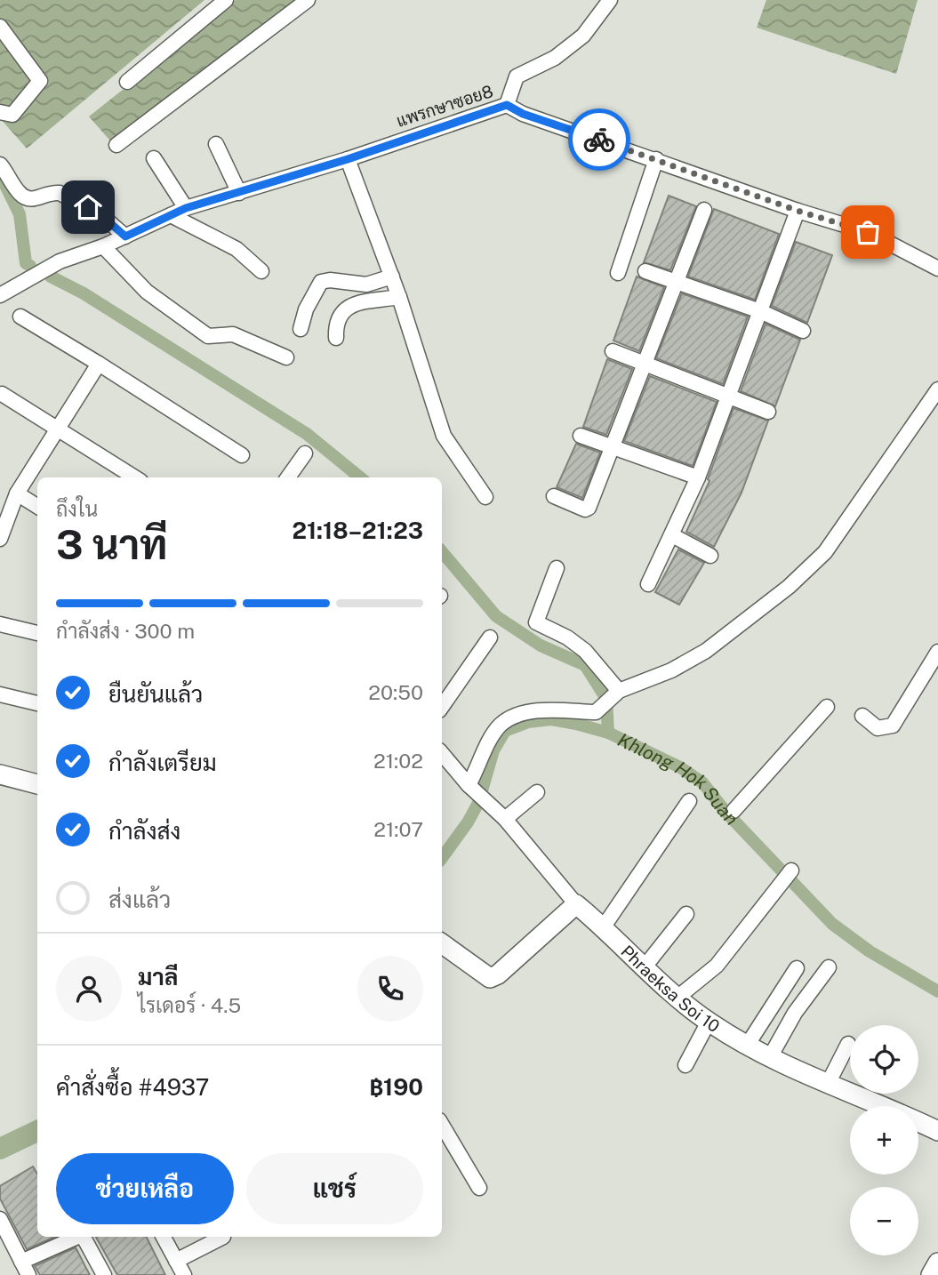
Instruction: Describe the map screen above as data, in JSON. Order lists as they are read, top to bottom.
{
  "streets": {
    "street": ["แพรกษาซอย8", "Phraeksa Soi 10"]
  },
  "water": ["Khlong Hok Suan"],
  "page": {
    "heading": ["3 นาที", "ถึงใน", "21:18–21:23"],
    "panel": [
      "มาลี",
      "ไรเดอร์ · 4.5",
      "คำสั่งซื้อ #4937",
      "฿190"
    ],
    "bar": "กำลังส่ง · 300 m",
    "list": [
      ["ยืนยันแล้ว", "20:50"],
      ["กำลังเตรียม", "21:02"],
      ["กำลังส่ง", "21:07"],
      "ส่งแล้ว"
    ],
    "map_buttons": ["+", "−"],
    "buttons": ["ช่วยเหลือ", "แชร์"]
  }
}
